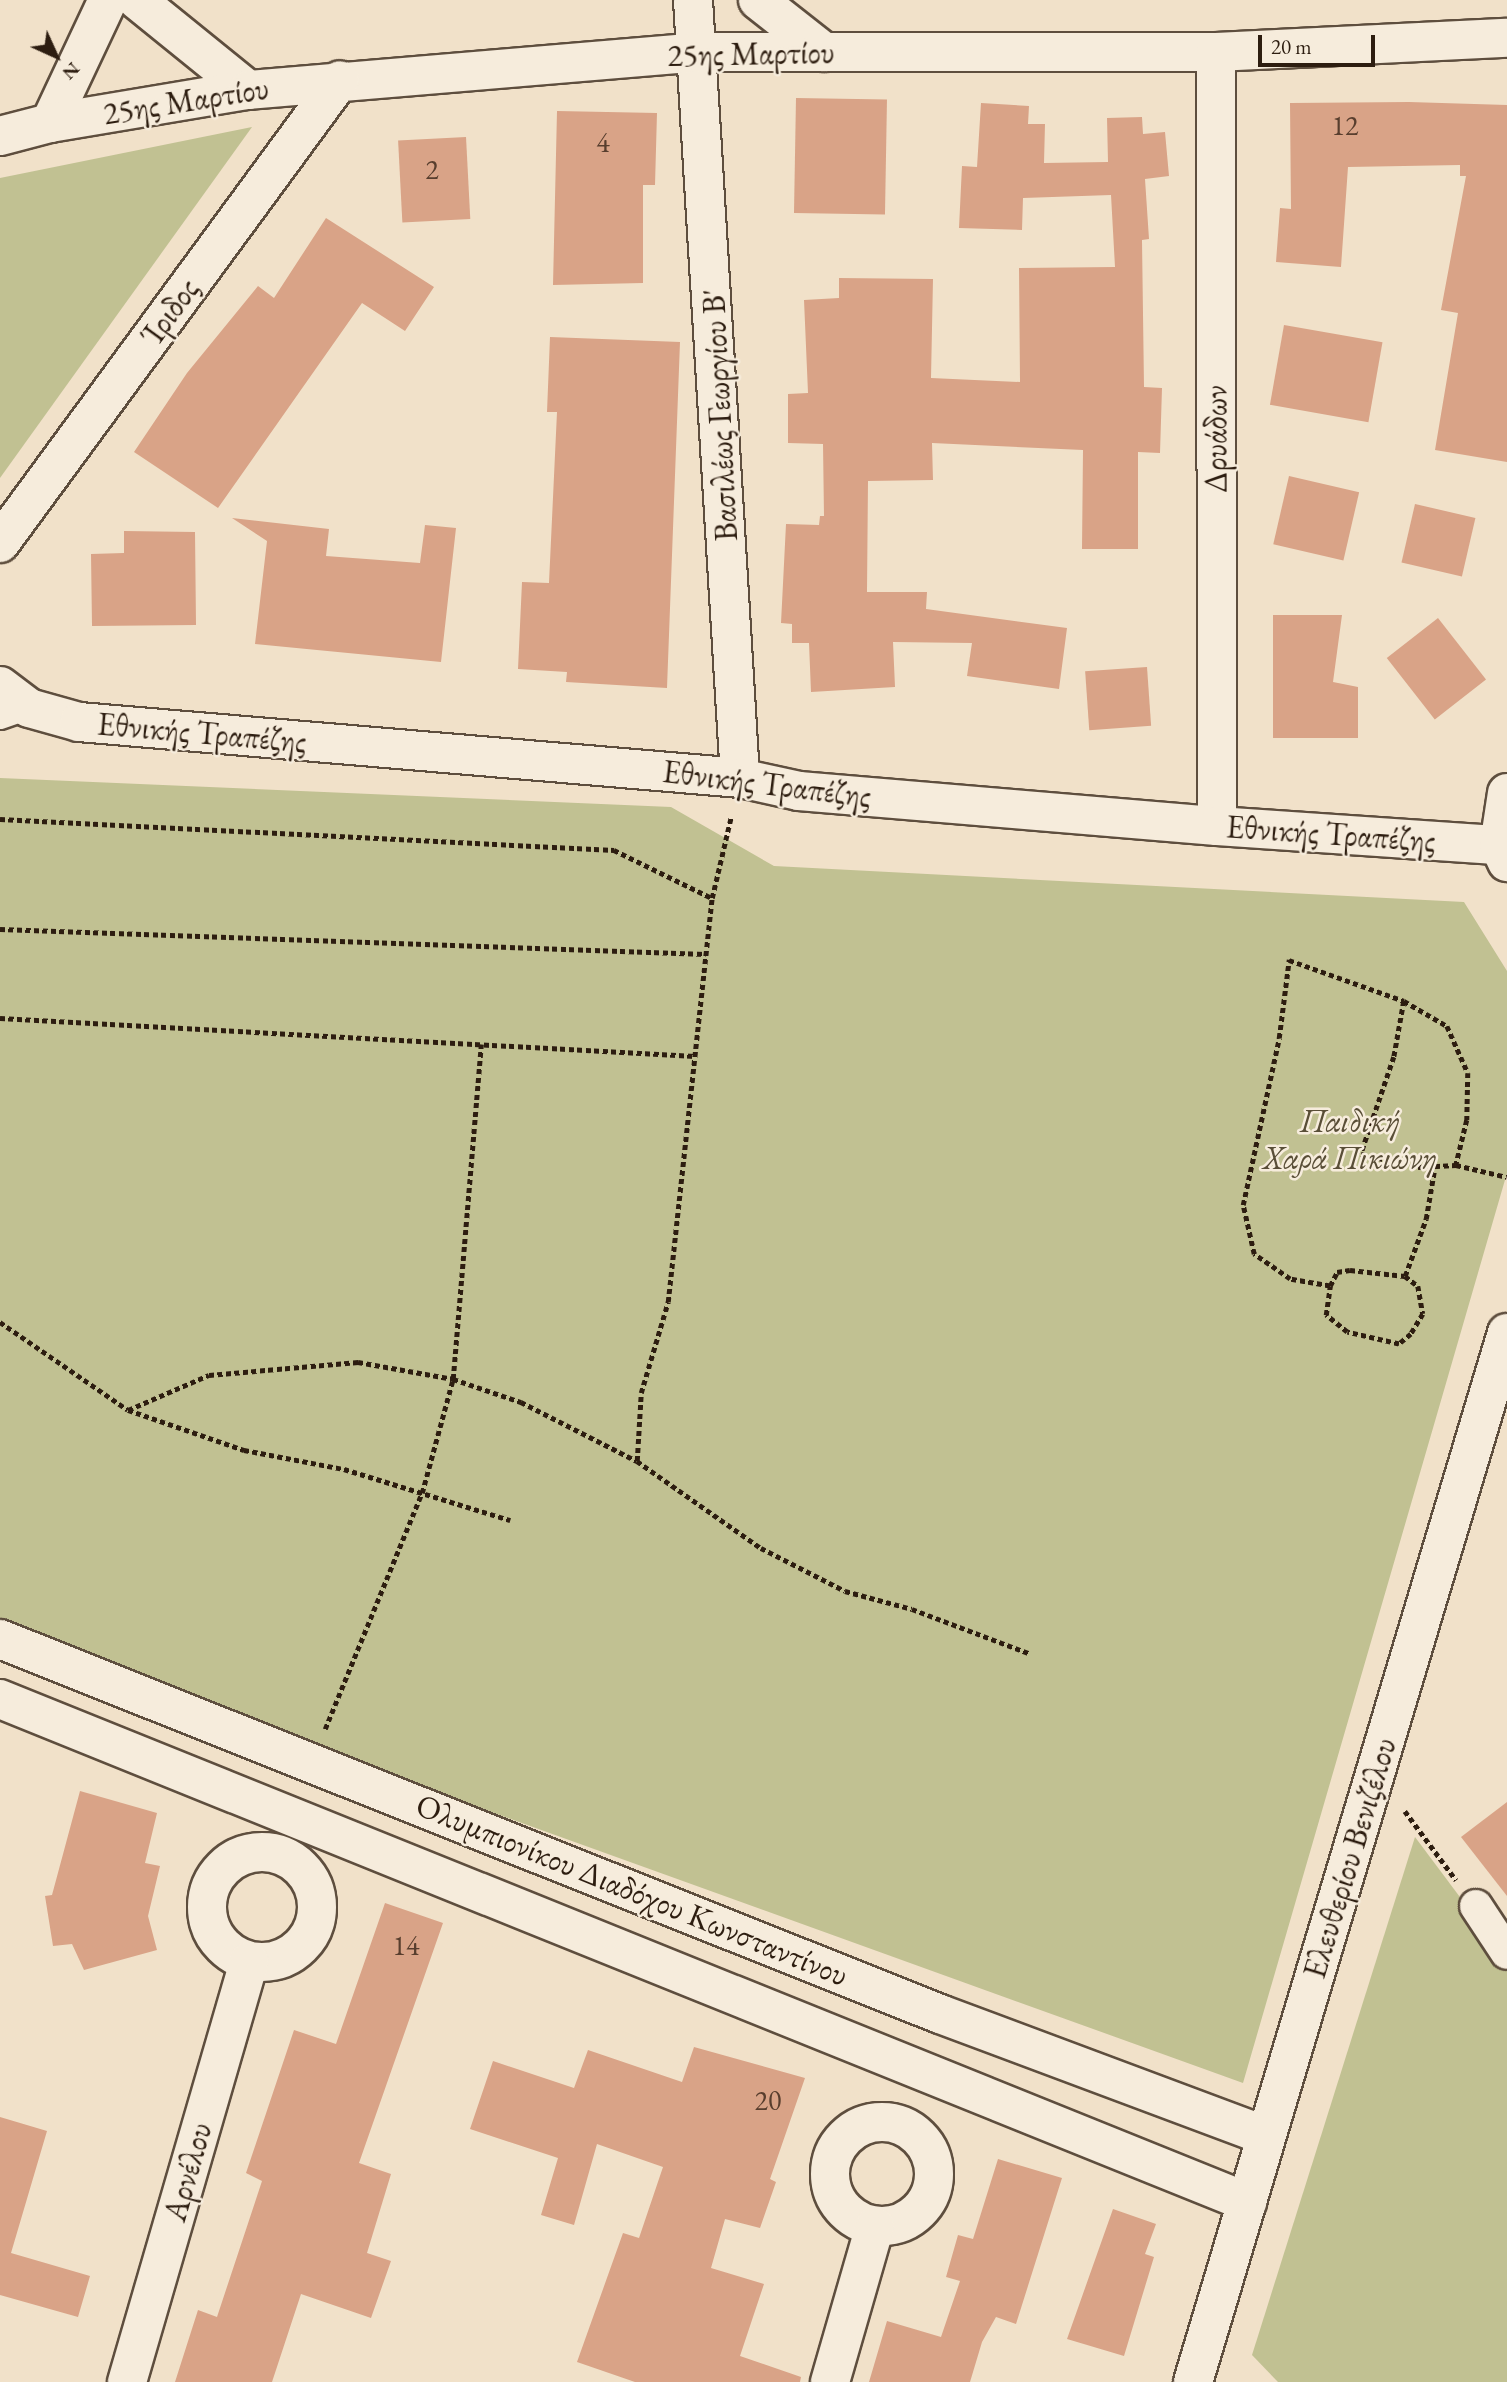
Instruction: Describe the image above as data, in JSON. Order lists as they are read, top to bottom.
{
  "streets": {
    "street": [
      "25ης Μαρτίου",
      "Ίριδος",
      "Βασιλέως Γεωργίου Β'",
      "Δρυάδων",
      "Εθνικής Τραπέζης",
      "Ελευθερίου Βενιζέλου",
      "Ολυμπιονίκου Διαδόχου Κωνσταντίνου",
      "Αρνέλου"
    ]
  },
  "crossings": [
    ["25ης Μαρτίου", "Ίριδος"],
    ["25ης Μαρτίου", "Βασιλέως Γεωργίου Β'"],
    ["25ης Μαρτίου", "Δρυάδων"],
    ["Βασιλέως Γεωργίου Β'", "Εθνικής Τραπέζης"],
    ["Δρυάδων", "Εθνικής Τραπέζης"],
    ["Ελευθερίου Βενιζέλου", "Ολυμπιονίκου Διαδόχου Κωνσταντίνου"]
  ],
  "parks": ["Παιδική Χαρά Πικιώνη"],
  "house_numbers": [
    "12",
    "4",
    "2",
    "14",
    "20"
  ],
  "scale_bar": "20 m",
  "north": "bottom right"
}
